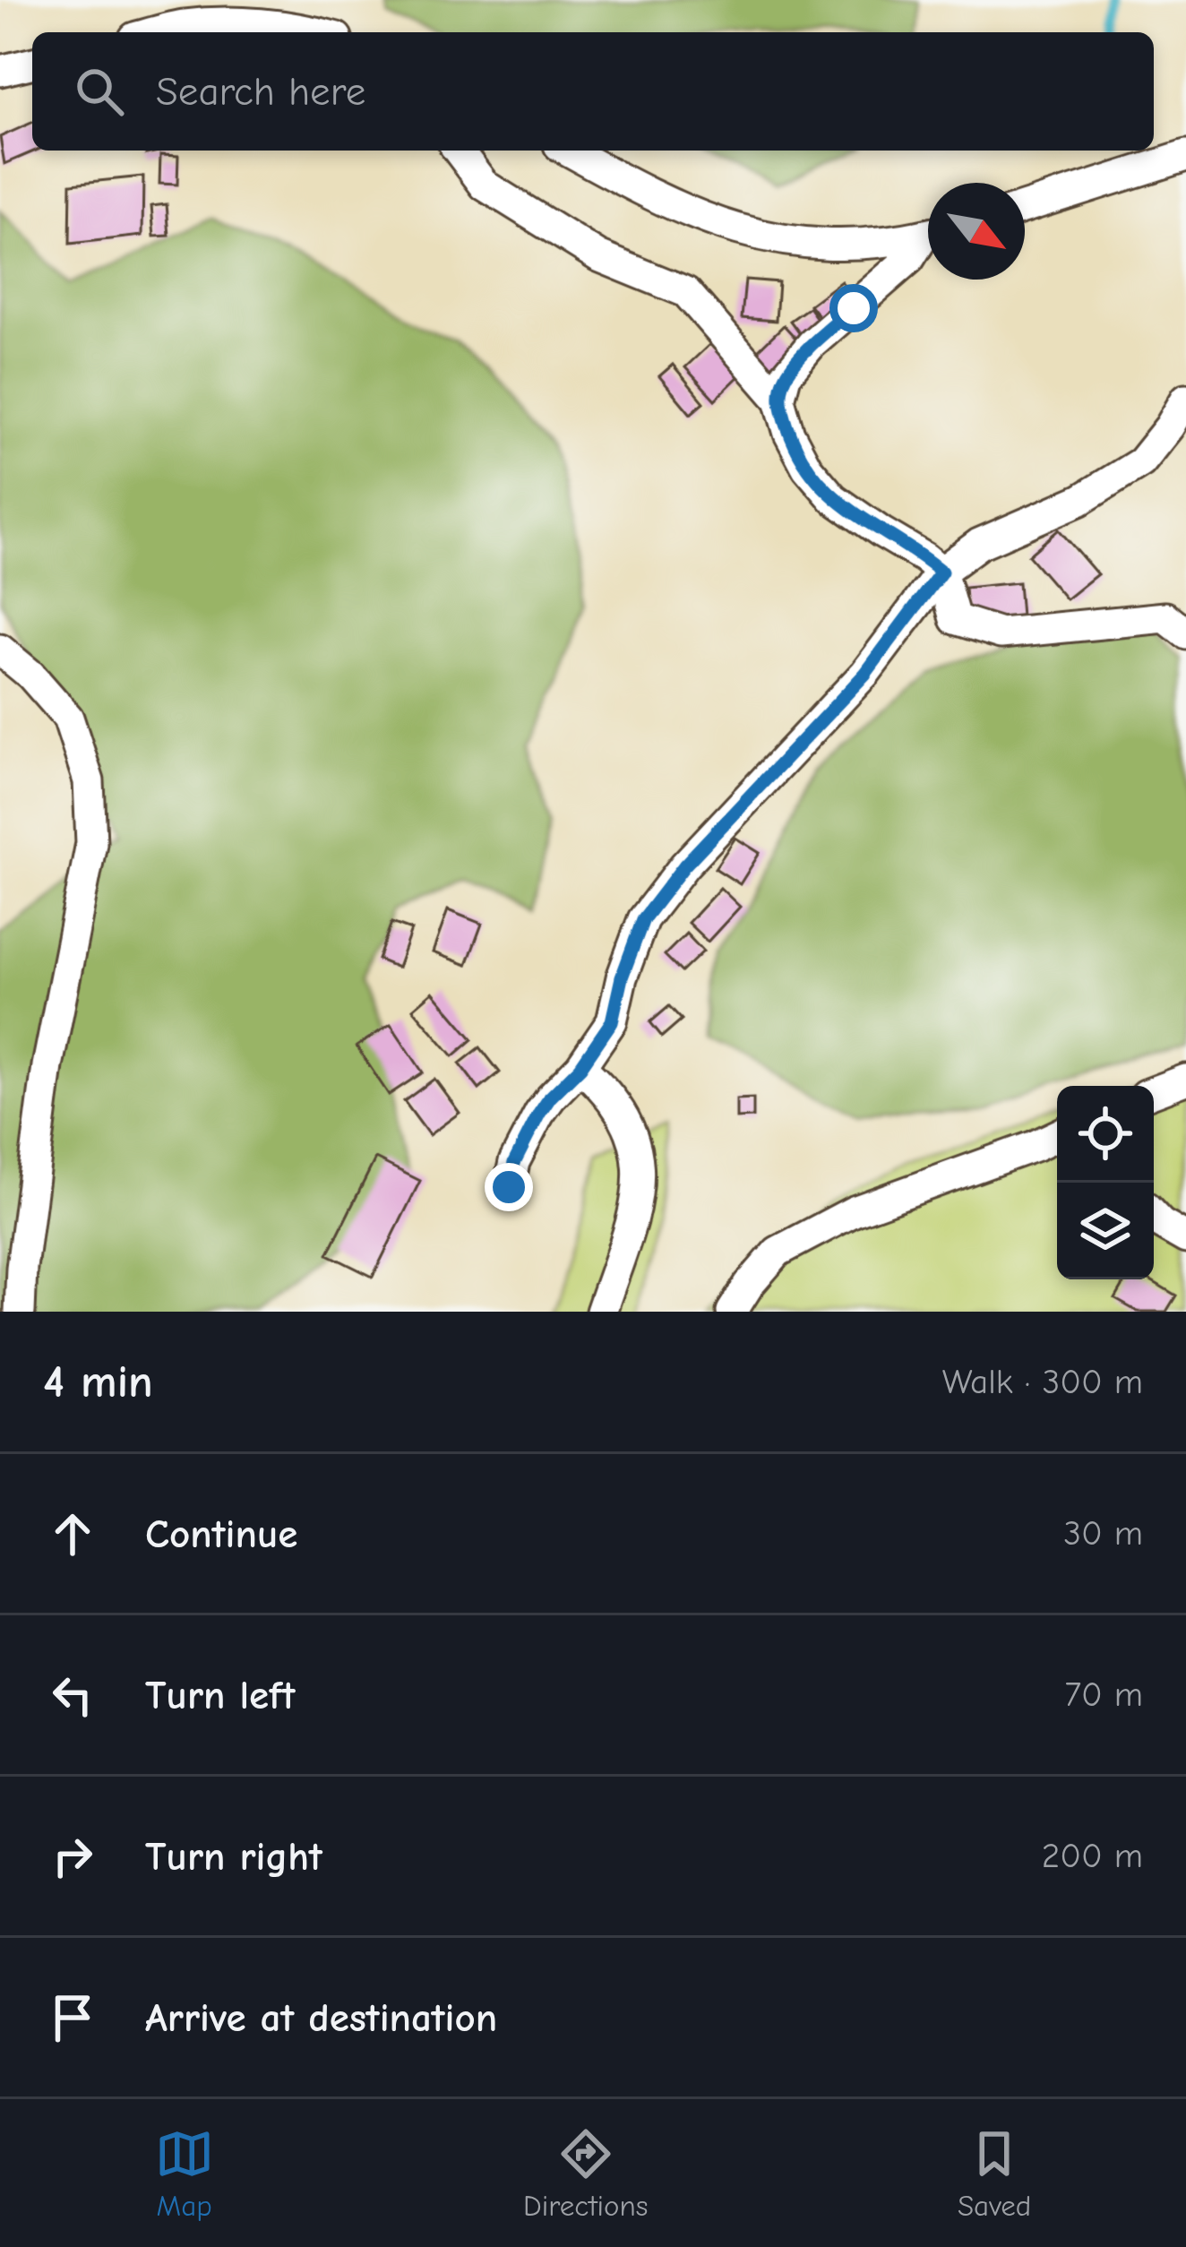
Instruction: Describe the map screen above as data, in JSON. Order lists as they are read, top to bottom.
{
  "north": "bottom right",
  "page": {
    "search": "Search here",
    "heading": ["4 min", "Walk · 300 m"],
    "list": [
      ["Continue", "30 m"],
      ["Turn left", "70 m"],
      ["Turn right", "200 m"],
      "Arrive at destination"
    ],
    "nav": ["Map", "Directions", "Saved"]
  }
}
